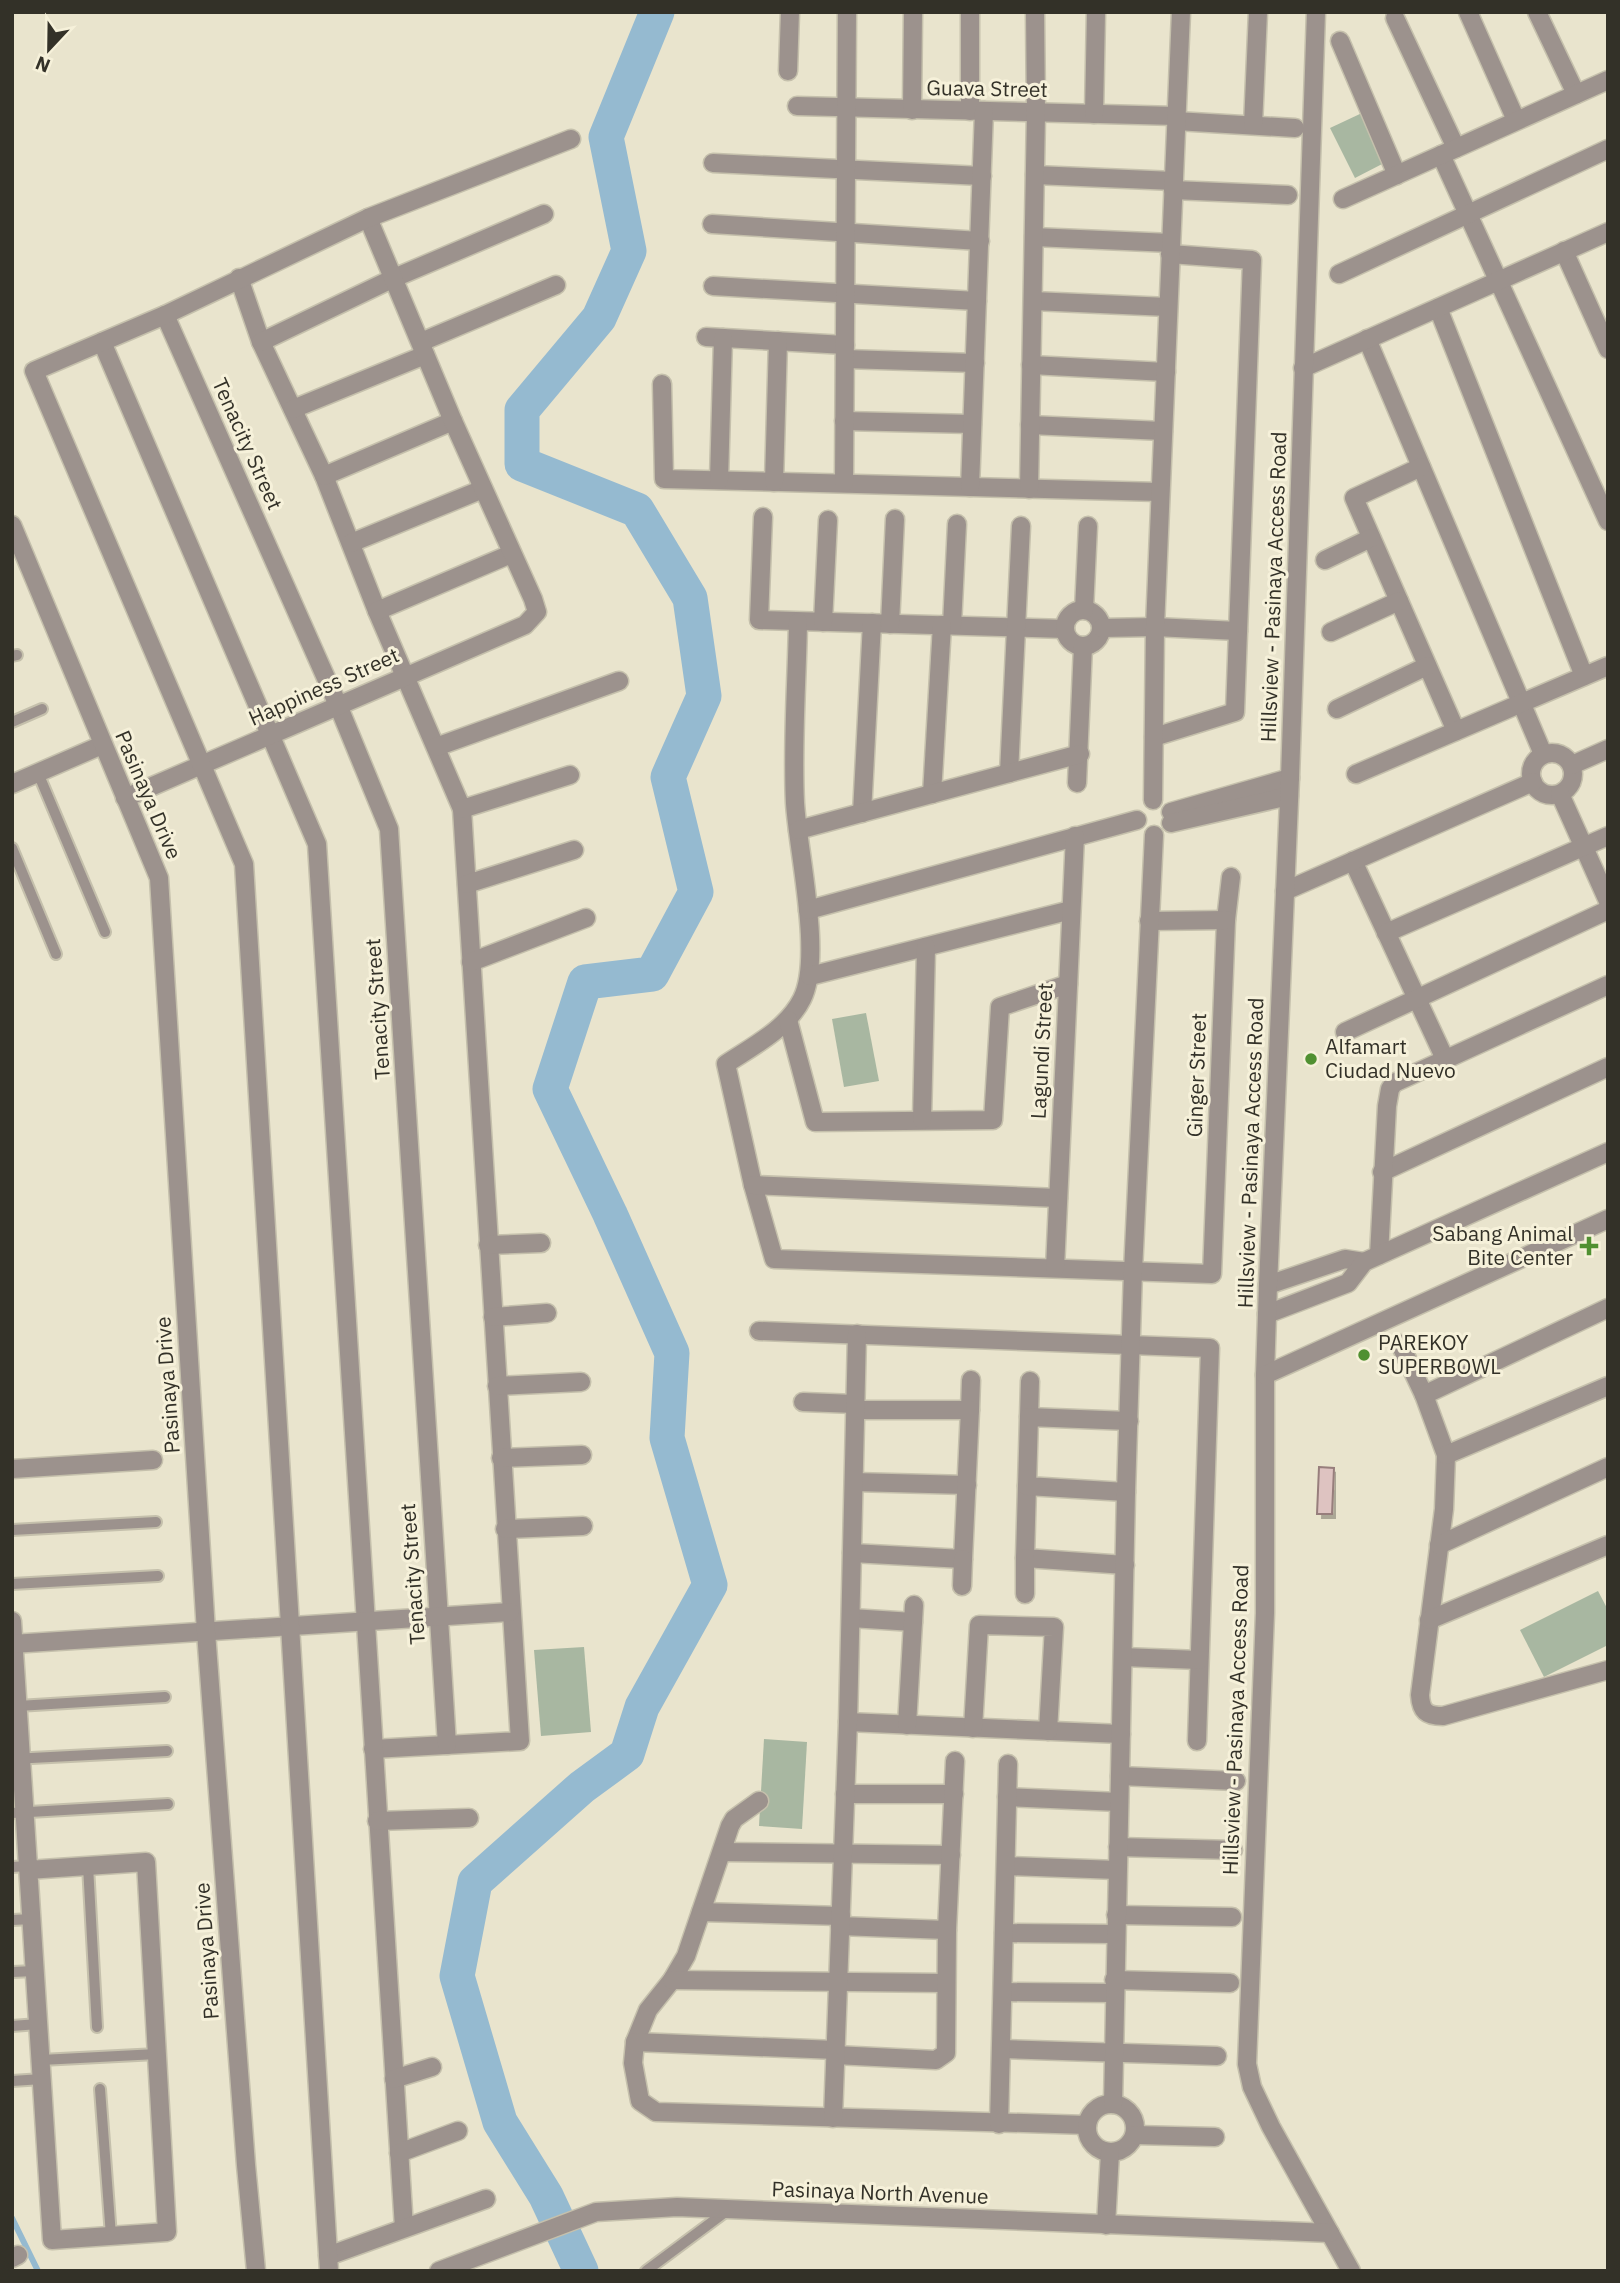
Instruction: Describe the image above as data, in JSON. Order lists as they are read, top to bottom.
{
  "streets": {
    "street": [
      "Guava Street",
      "Tenacity Street",
      "Hillsview - Pasinaya Access Road",
      "Happiness Street",
      "Pasinaya Drive",
      "Lagundi Street",
      "Ginger Street",
      "Pasinaya North Avenue"
    ]
  },
  "crossings": [
    ["Tenacity Street", "Happiness Street"],
    ["Hillsview - Pasinaya Access Road", "Pasinaya North Avenue"],
    ["Happiness Street", "Pasinaya Drive"]
  ],
  "places": {
    "other": ["Alfamart Ciudad Nuevo", "PAREKOY SUPERBOWL"],
    "health": ["Sabang Animal Bite Center"]
  },
  "north": "bottom"
}
